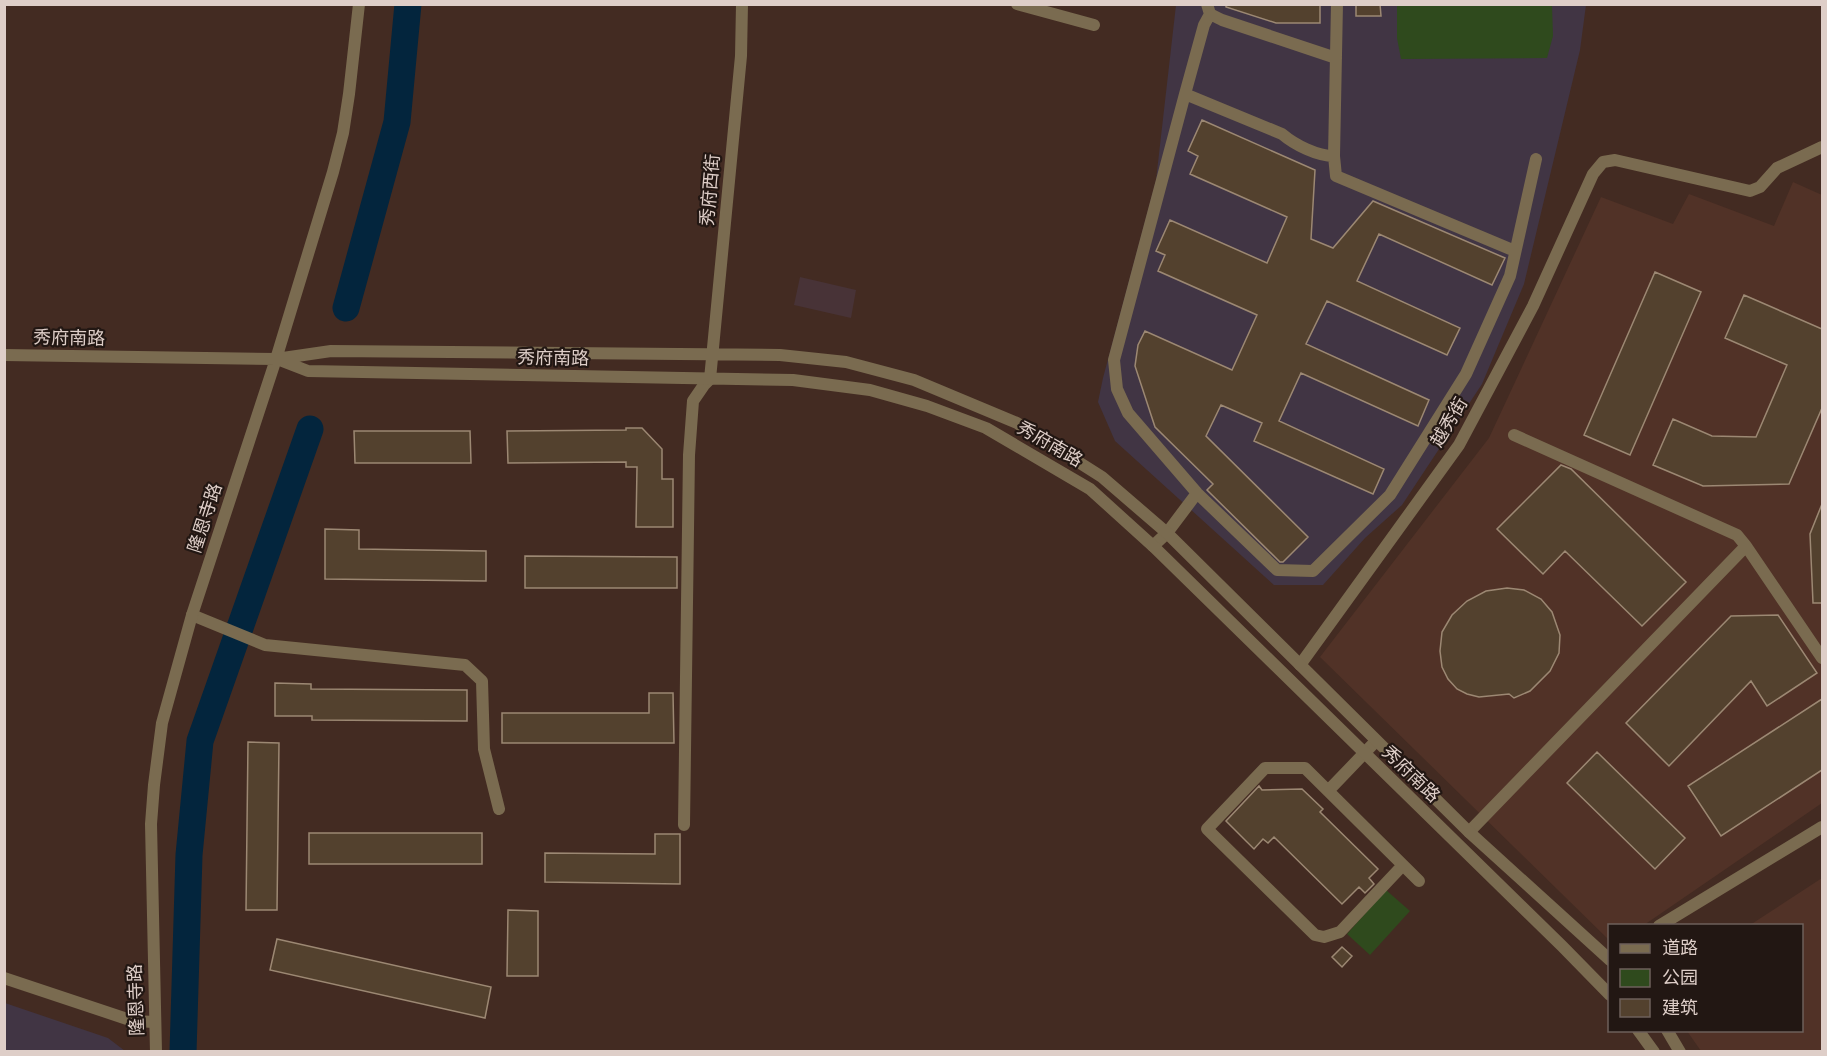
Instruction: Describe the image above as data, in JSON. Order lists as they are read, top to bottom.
{
  "streets": {
    "street": [
      "秀府西街",
      "秀府南路",
      "越秀街",
      "隆恩寺路"
    ]
  },
  "crossings": [
    ["秀府西街", "秀府南路"],
    ["秀府南路", "越秀街"],
    ["秀府南路", "隆恩寺路"]
  ],
  "legend": ["道路", "公园", "建筑"]
}
